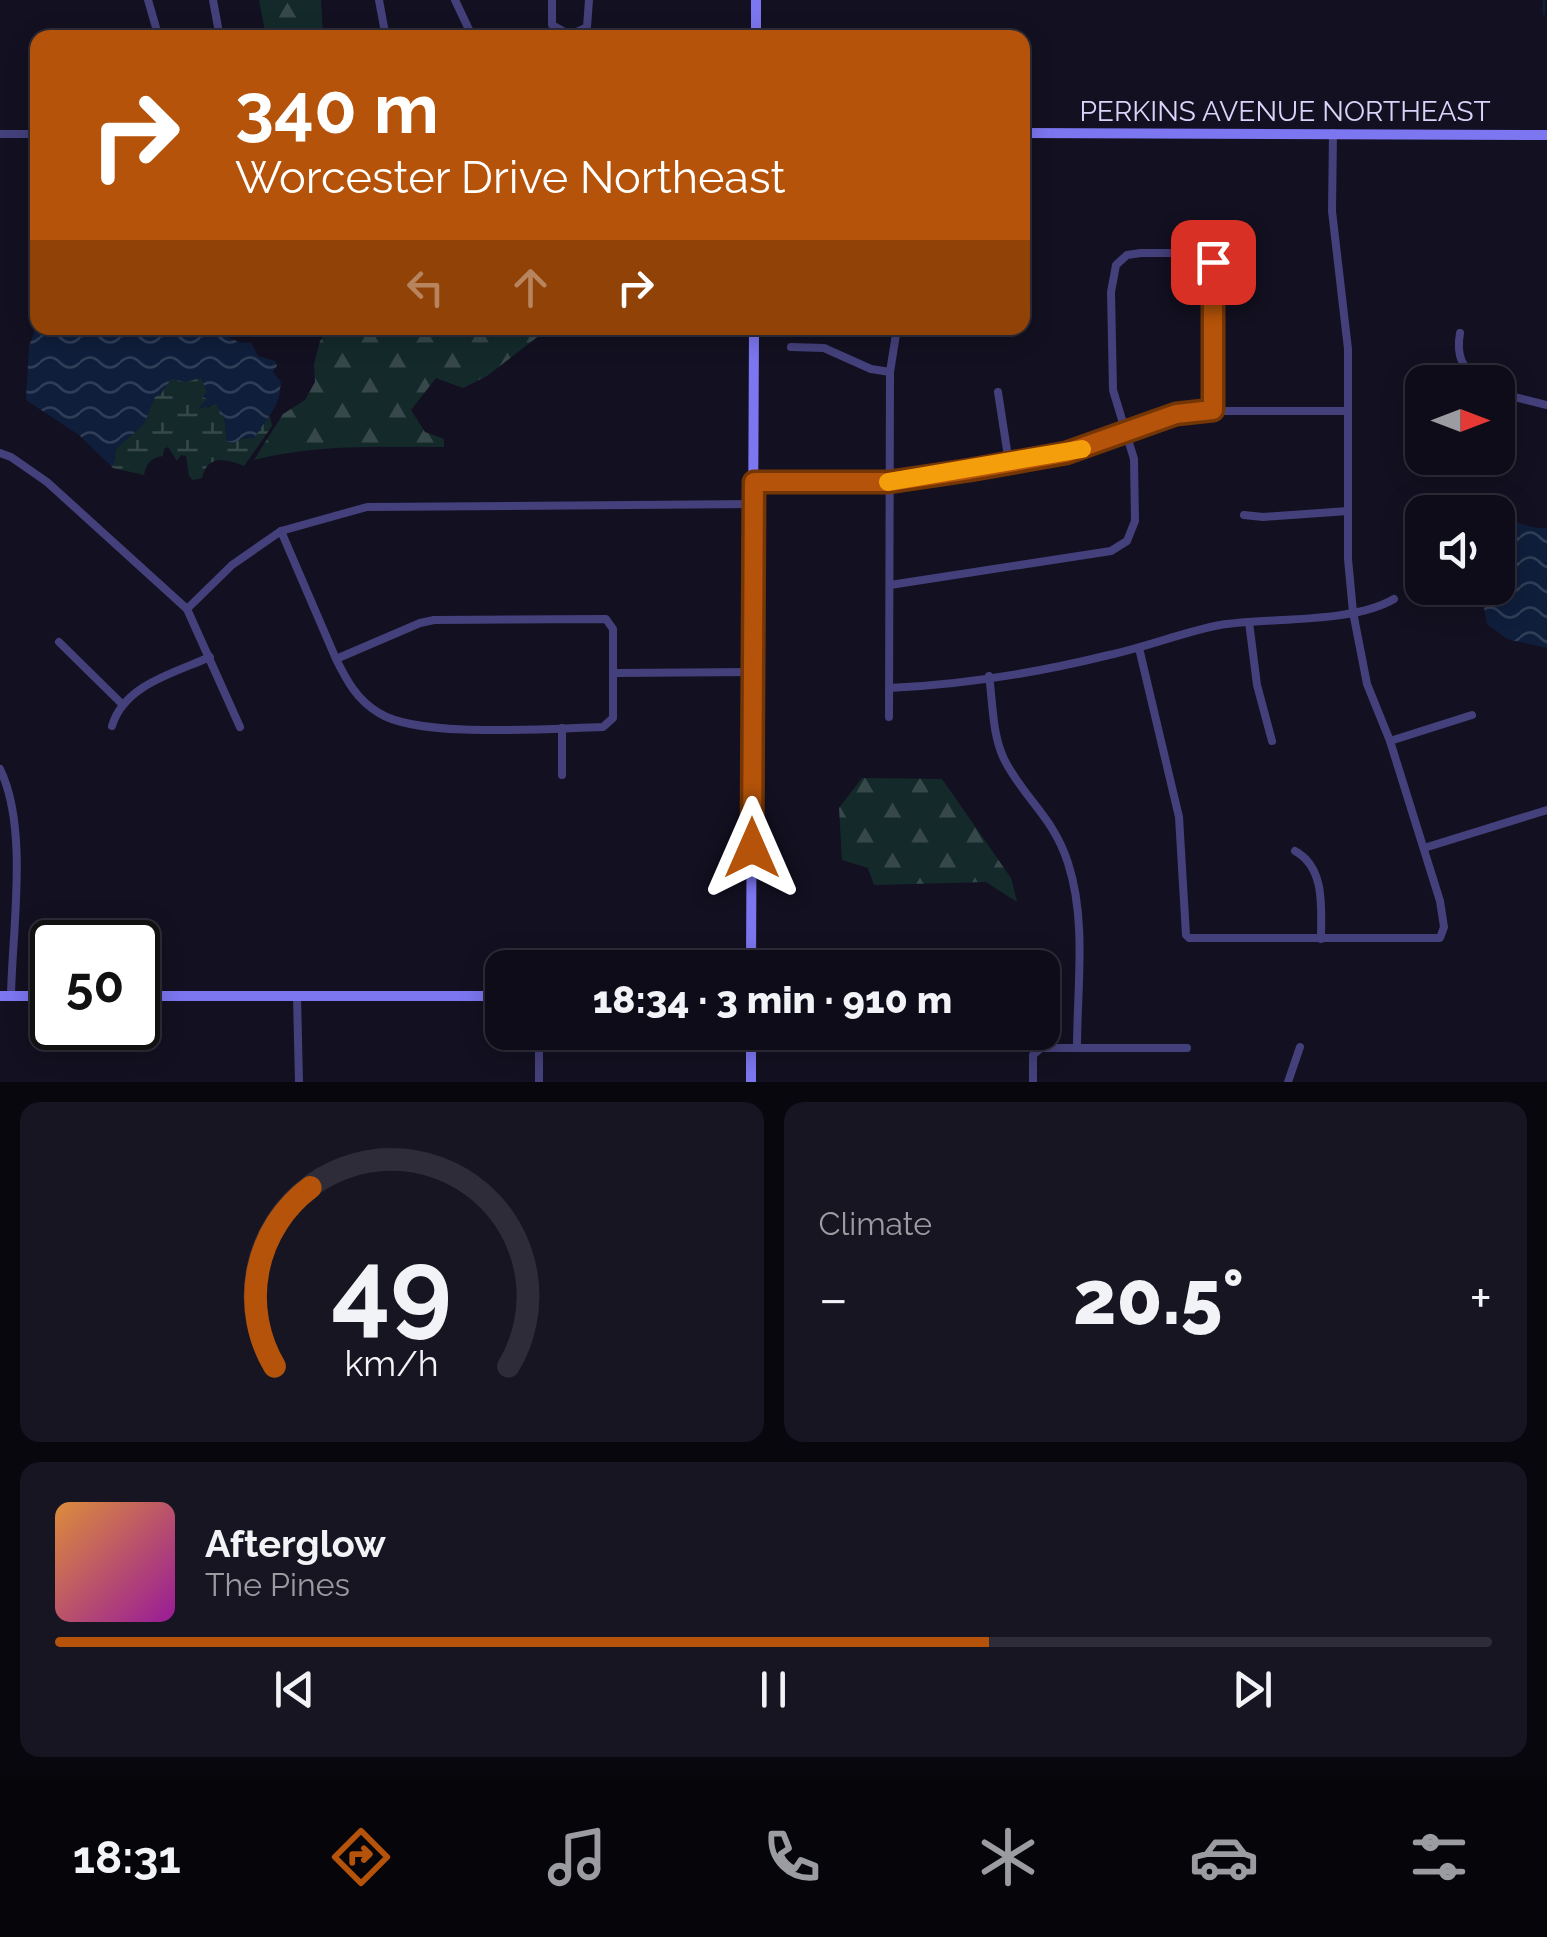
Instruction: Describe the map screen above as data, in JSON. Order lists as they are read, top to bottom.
{
  "streets": {
    "street": ["PERKINS AVENUE NORTHEAST"]
  },
  "north": "right",
  "page": {
    "turn": ["340 m", "Worcester Drive Northeast"],
    "limit": "50",
    "trip": "18:34 · 3 min · 910 m",
    "tile": "Climate",
    "heat": ["−", "20.5°", "+"],
    "song": ["Afterglow", "The Pines"],
    "tabs": "18:31",
    "gauge": ["49", "km/h"]
  }
}
